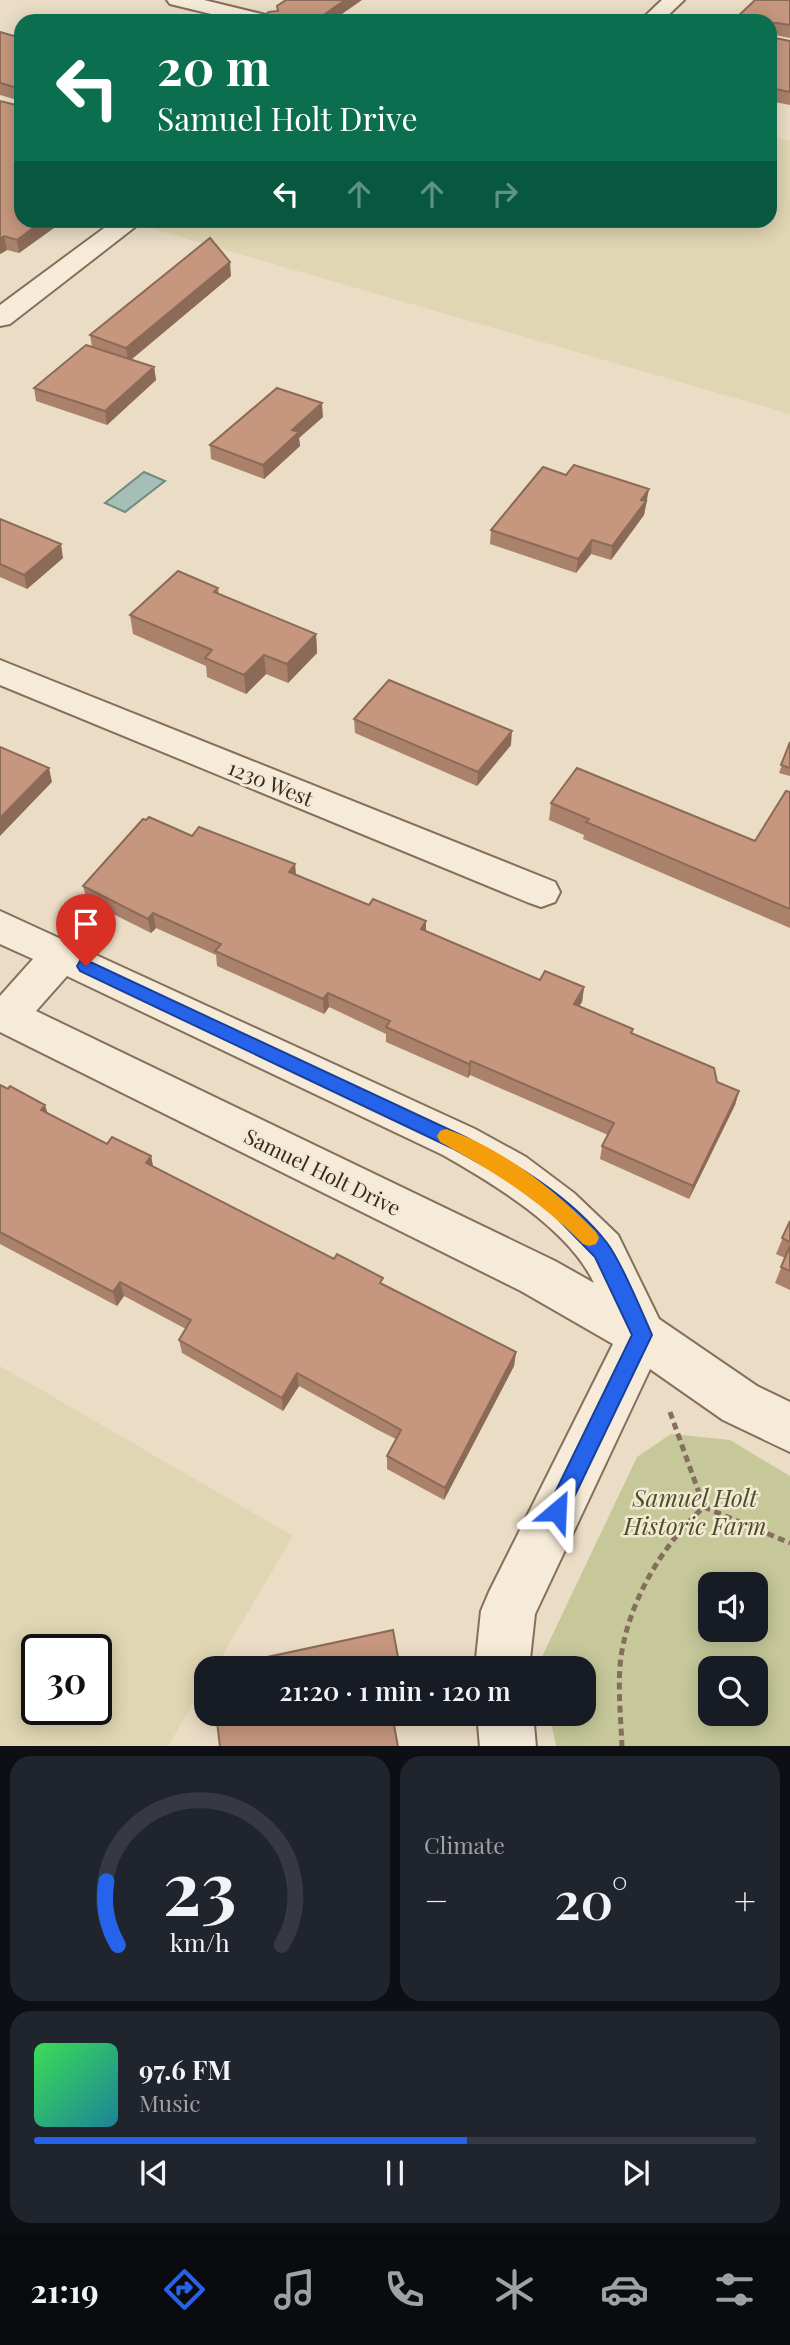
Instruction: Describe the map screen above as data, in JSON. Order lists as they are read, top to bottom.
{
  "streets": {
    "street": ["1230 West", "Samuel Holt Drive"]
  },
  "parks": ["Samuel Holt Historic Farm"],
  "page": {
    "turn": ["20 m", "Samuel Holt Drive"],
    "limit": "30",
    "trip": "21:20 · 1 min · 120 m",
    "tile": "Climate",
    "heat": ["−", "20°", "+"],
    "song": ["97.6 FM", "Music"],
    "tabs": "21:19",
    "gauge": ["23", "km/h"]
  }
}
